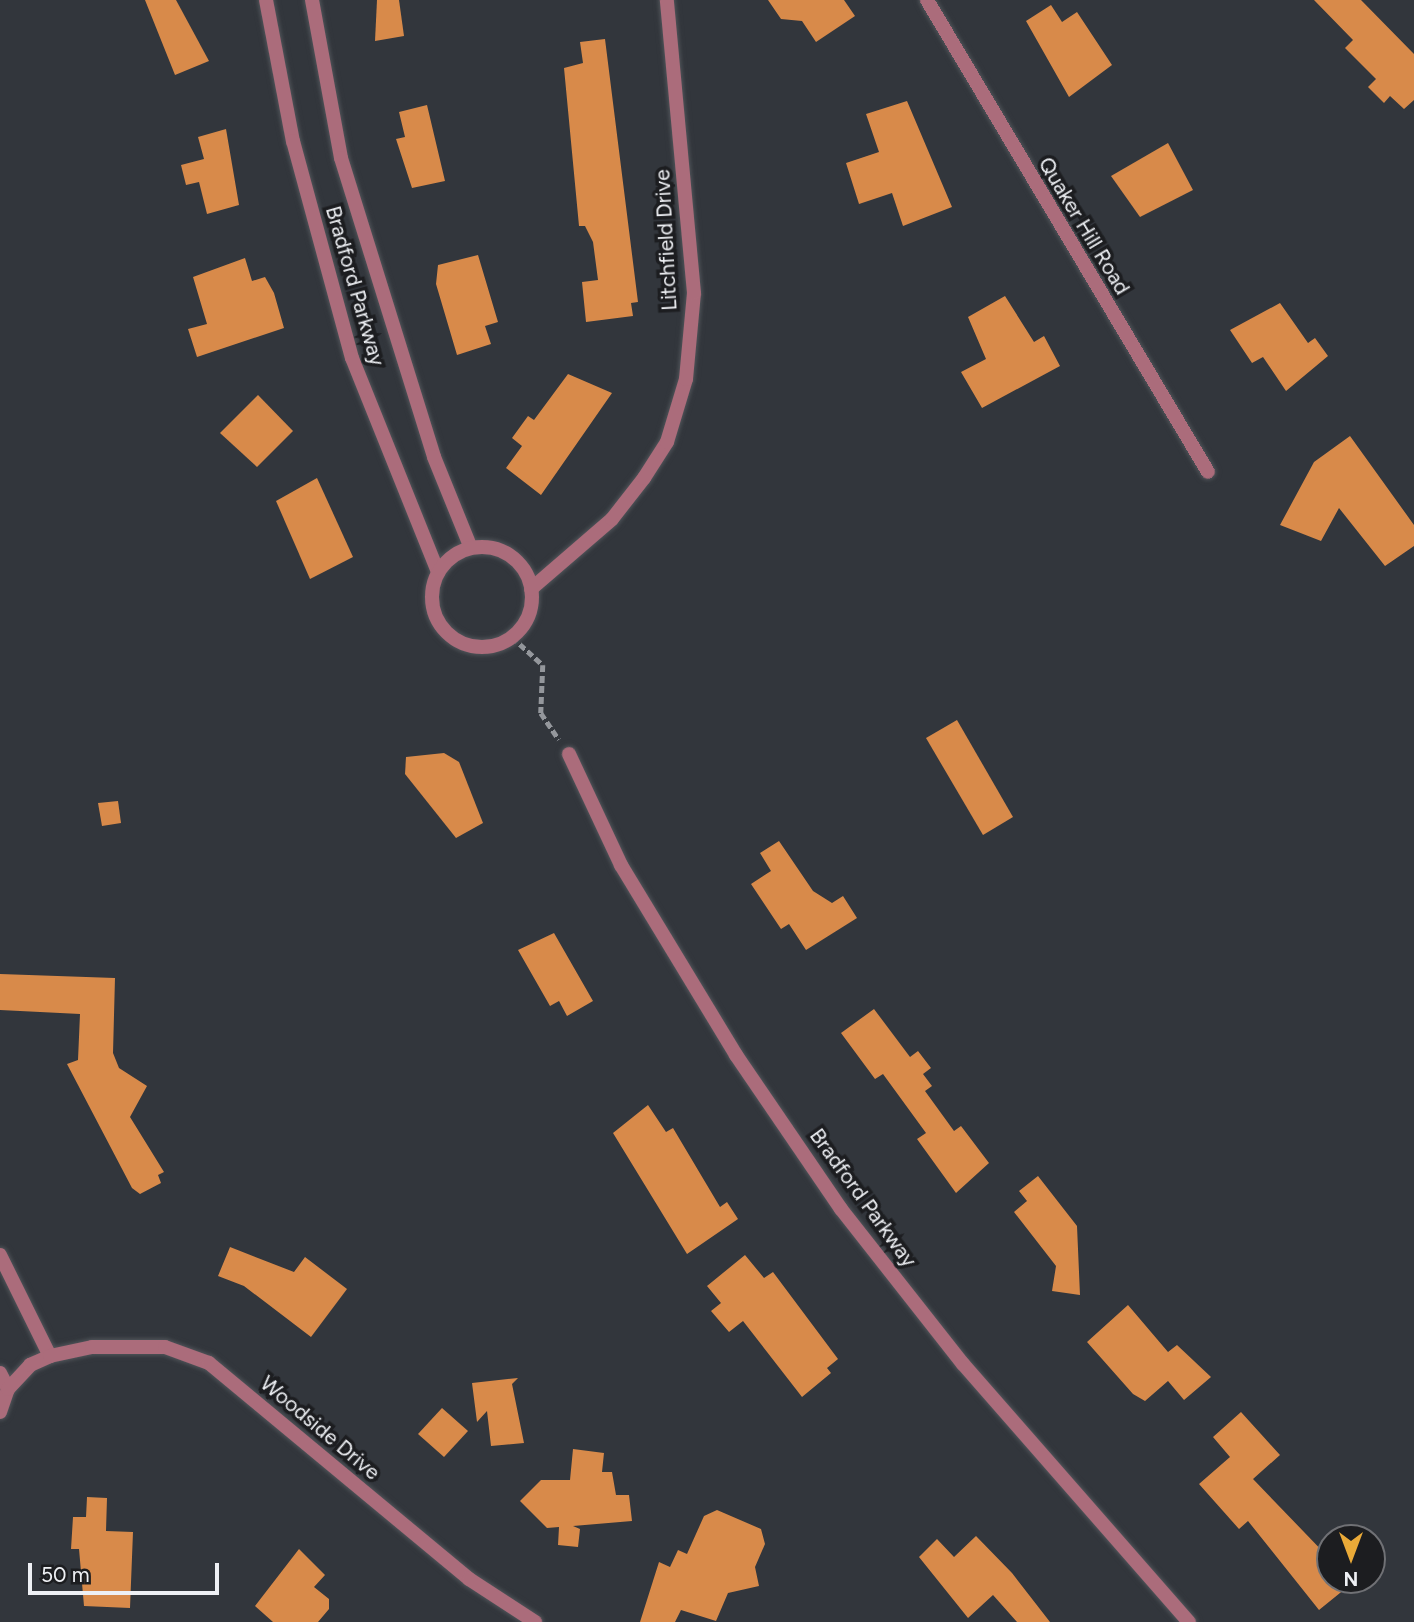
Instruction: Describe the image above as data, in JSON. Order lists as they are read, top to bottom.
{
  "streets": {
    "street": [
      "Quaker Hill Road",
      "Litchfield Drive",
      "Bradford Parkway",
      "Woodside Drive"
    ]
  },
  "crossings": [
    ["Litchfield Drive", "Bradford Parkway"]
  ],
  "scale_bar": "50 m",
  "north": "bottom"
}
